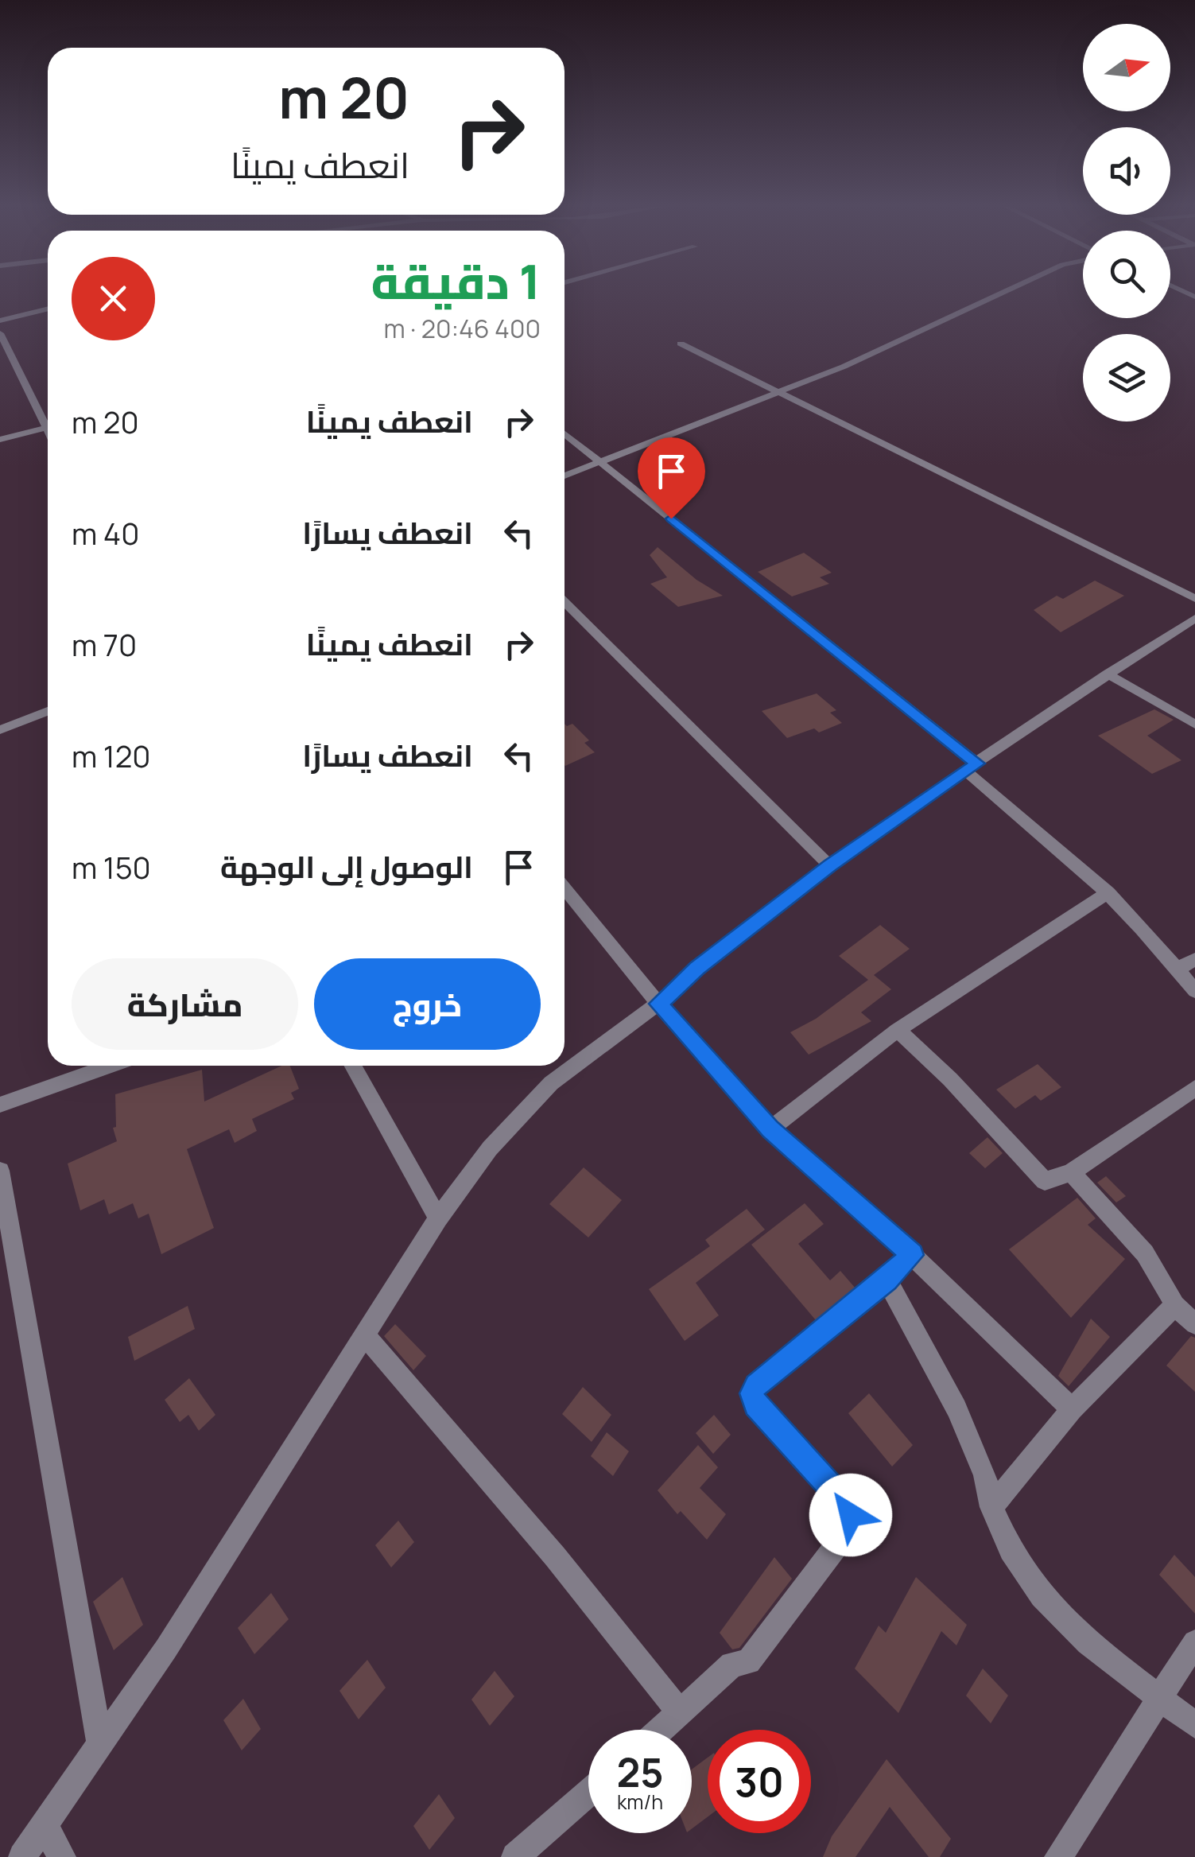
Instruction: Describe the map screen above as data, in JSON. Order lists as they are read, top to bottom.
{
  "north": "right",
  "page": {
    "turn": ["20 m", "انعطف يمينًا"],
    "heading": ["1 دقيقة", "400 m · 20:46"],
    "list": [
      {
        "name": "انعطف يمينًا",
        "value": "20 m"
      },
      {
        "name": "انعطف يسارًا",
        "value": "40 m"
      },
      {
        "name": "انعطف يمينًا",
        "value": "70 m"
      },
      {
        "name": "انعطف يسارًا",
        "value": "120 m"
      },
      {
        "name": "الوصول إلى الوجهة",
        "value": "150 m"
      }
    ],
    "buttons": ["خروج", "مشاركة"],
    "speed": "25 km/h",
    "limit": "30"
  }
}
